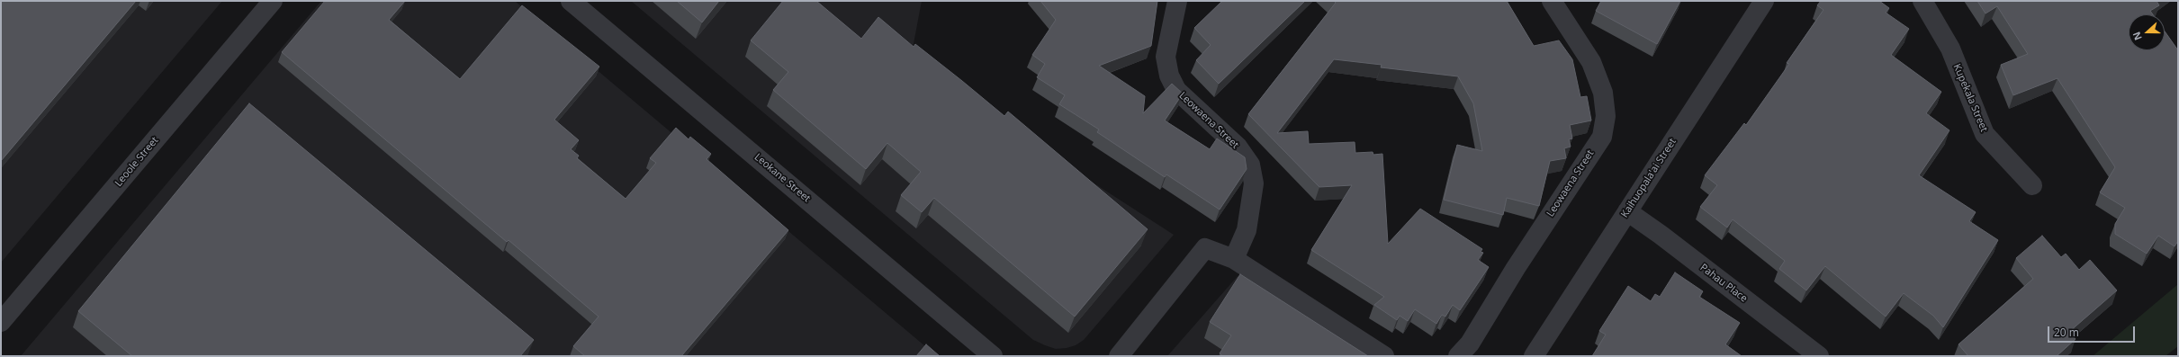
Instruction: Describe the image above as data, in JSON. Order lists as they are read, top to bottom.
{
  "streets": {
    "street": [
      "Kupekala Street",
      "Leowaena Street",
      "Leoole Street",
      "Leokane Street",
      "Kaihuopala'ai Street",
      "Pahau Place"
    ]
  },
  "crossings": [
    ["Kaihuopala'ai Street", "Pahau Place"]
  ],
  "scale_bar": "20 m",
  "north": "left"
}
